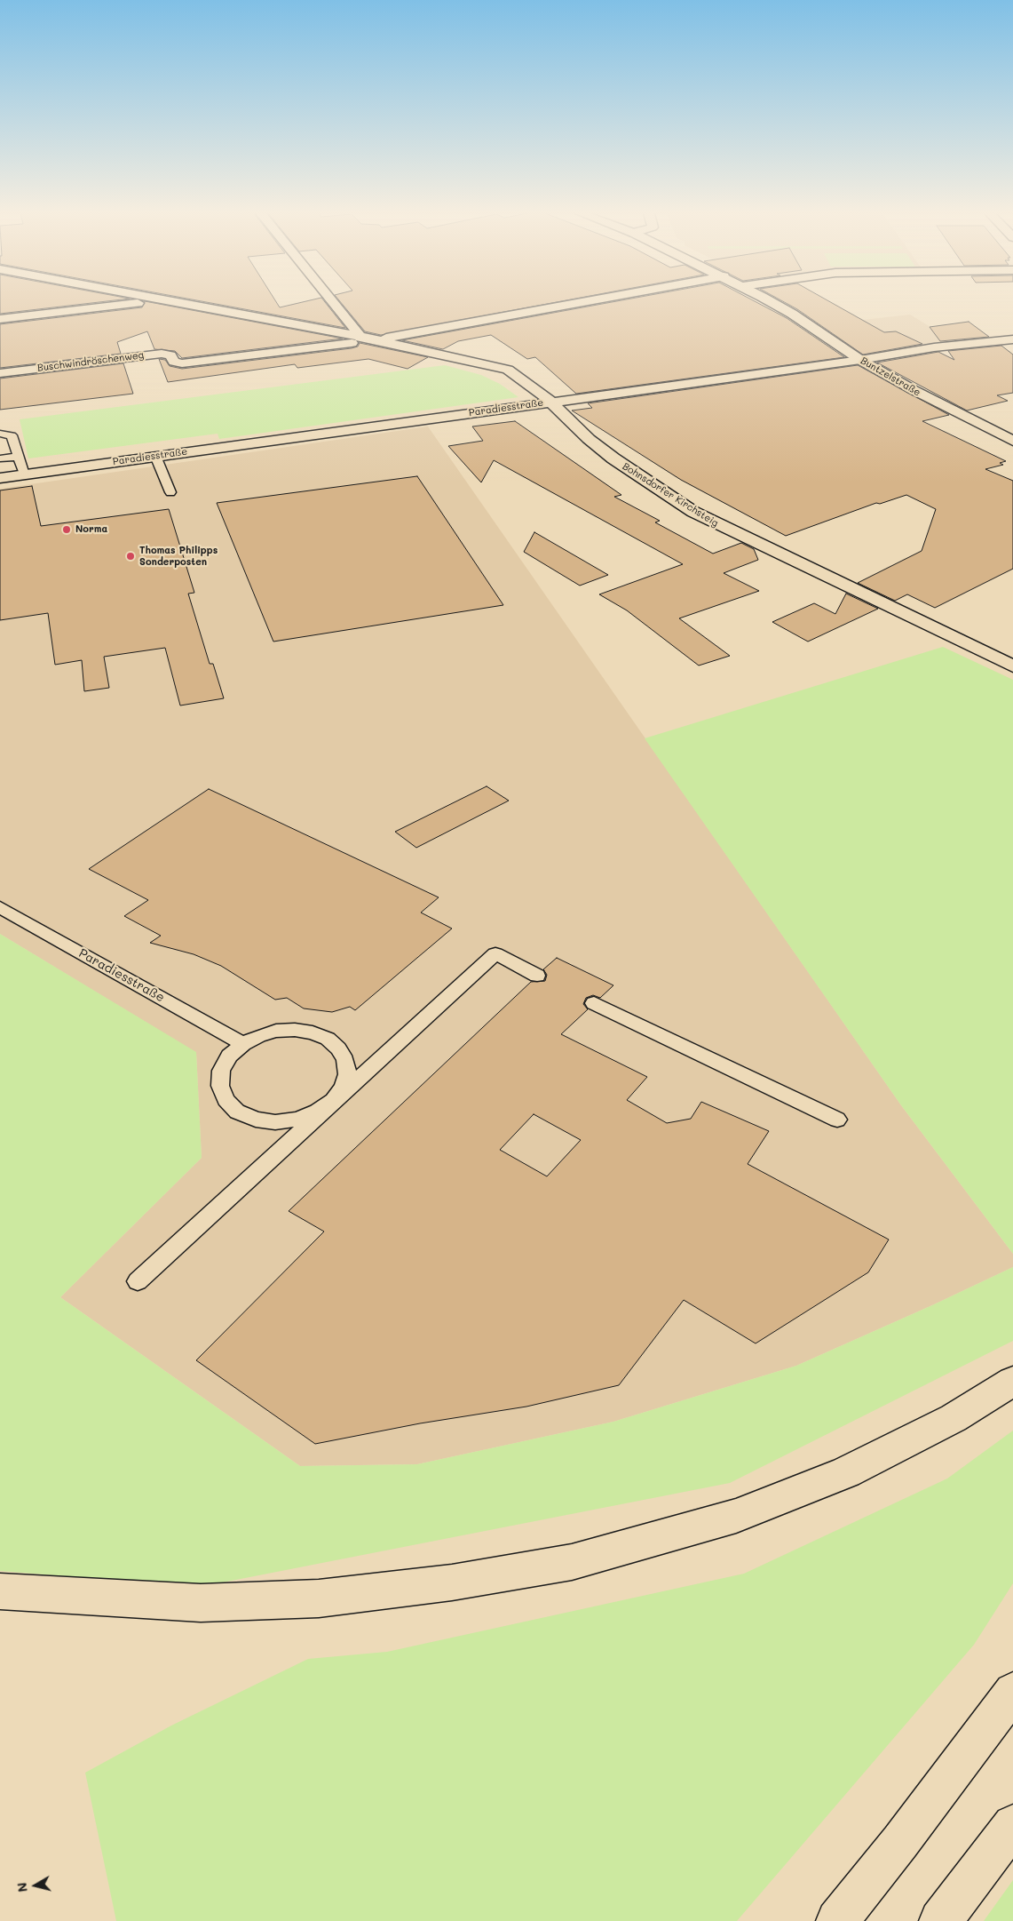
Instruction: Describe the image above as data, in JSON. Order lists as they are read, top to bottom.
{
  "streets": {
    "main road": [
      "Buschwindröschenweg",
      "Buntzelstraße",
      "Paradiesstraße",
      "Bohnsdorfer Kirchsteig"
    ]
  },
  "crossings": [
    ["Buschwindröschenweg", "Bohnsdorfer Kirchsteig"],
    ["Buntzelstraße", "Paradiesstraße"],
    ["Paradiesstraße", "Bohnsdorfer Kirchsteig"]
  ],
  "places": ["Norma", "Thomas Philipps Sonderposten"],
  "north": "left"
}
